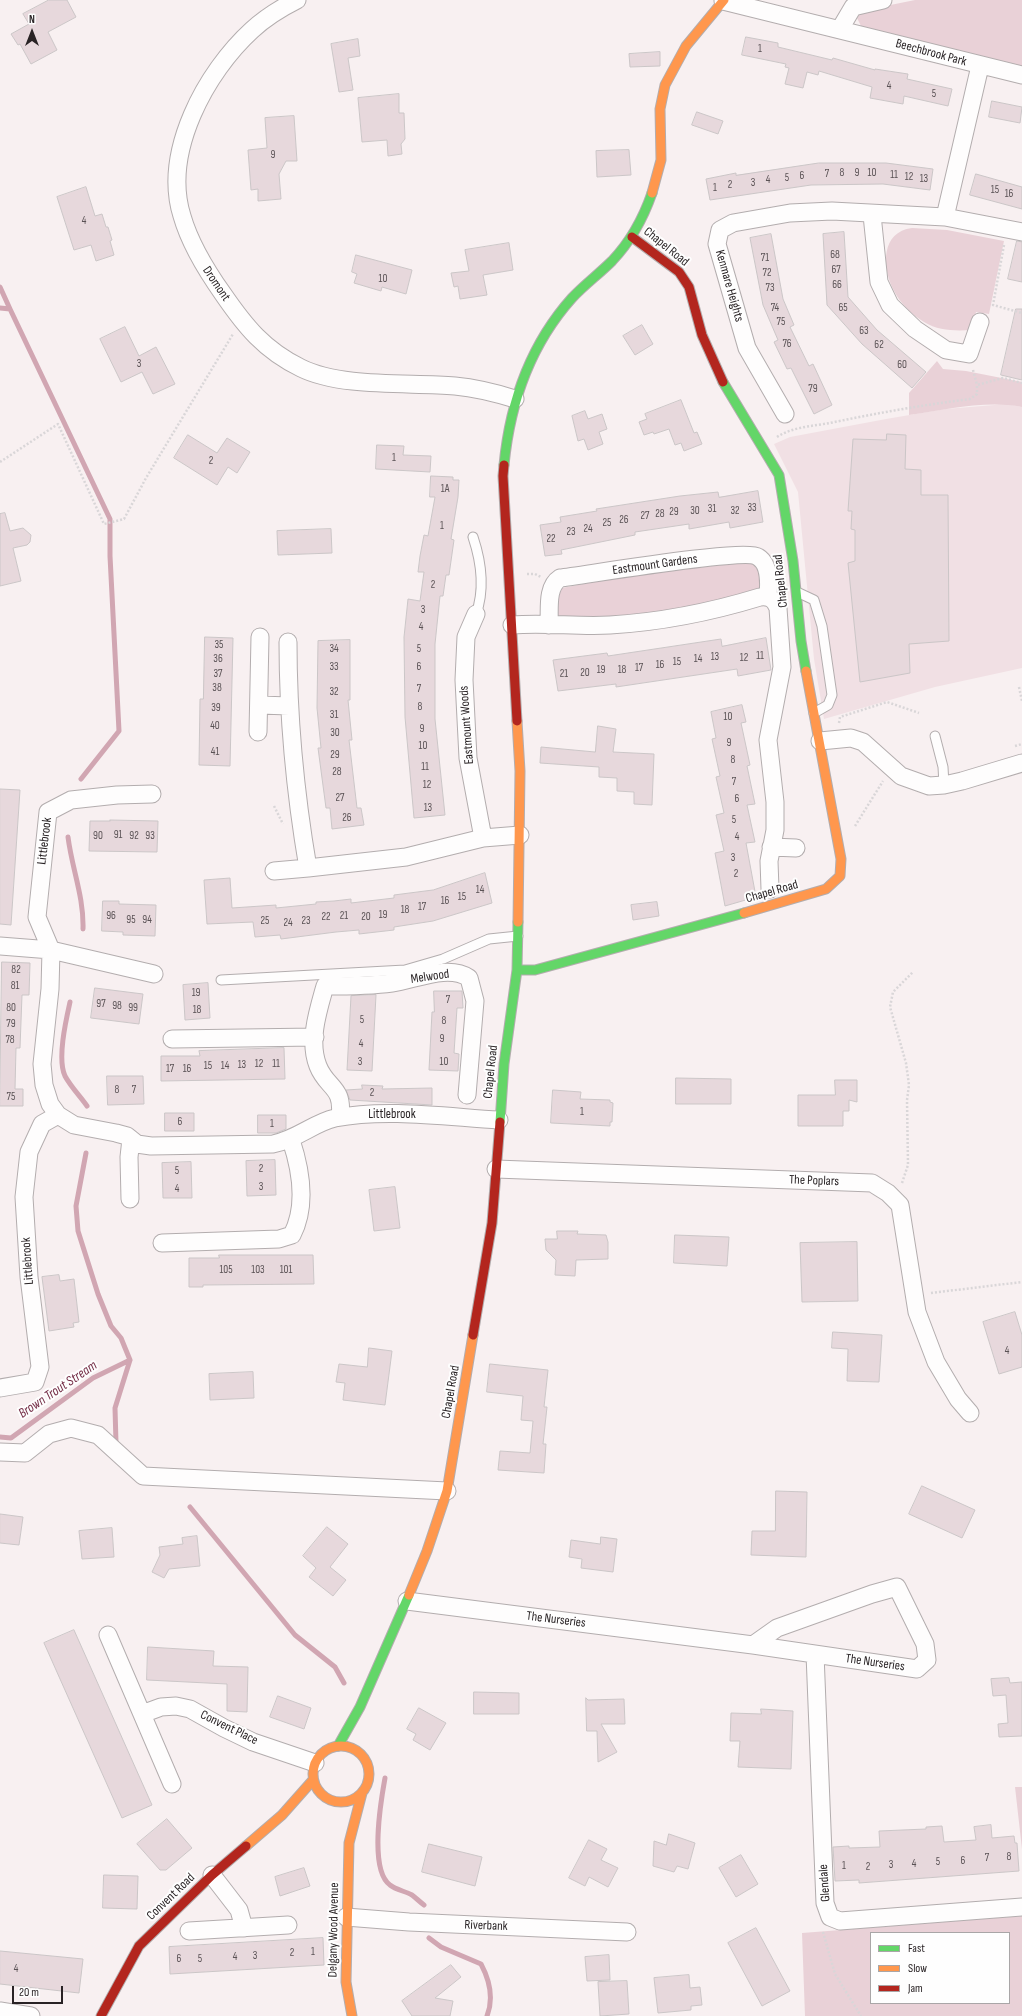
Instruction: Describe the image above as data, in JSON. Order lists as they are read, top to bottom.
{
  "streets": {
    "street": [
      "Beechbrook Park",
      "Chapel Road",
      "Dromont",
      "Kenmare Heights",
      "Eastmount Gardens",
      "Eastmount Woods",
      "Littlebrook",
      "Melwood",
      "The Poplars",
      "The Nurseries",
      "Convent Place",
      "Glendale",
      "Convent Road",
      "Riverbank",
      "Delgany Wood Avenue"
    ]
  },
  "crossings": [
    ["Beechbrook Park", "Chapel Road"],
    ["Chapel Road", "Littlebrook"],
    ["Chapel Road", "The Poplars"],
    ["Chapel Road", "The Nurseries"],
    ["Chapel Road", "Convent Place"],
    ["Chapel Road", "Convent Road"],
    ["Chapel Road", "Delgany Wood Avenue"],
    ["Littlebrook", "Melwood"],
    ["The Nurseries", "Glendale"],
    ["Convent Place", "Convent Road"],
    ["Convent Place", "Delgany Wood Avenue"],
    ["Convent Road", "Delgany Wood Avenue"],
    ["Riverbank", "Delgany Wood Avenue"]
  ],
  "water": ["Brown Trout Stream"],
  "house_numbers": [
    "1",
    "4",
    "5",
    "9",
    "8",
    "9",
    "10",
    "7",
    "11",
    "6",
    "12",
    "5",
    "13",
    "4",
    "3",
    "2",
    "1",
    "15",
    "16",
    "4",
    "68",
    "71",
    "67",
    "72",
    "10",
    "66",
    "73",
    "74",
    "65",
    "75",
    "63",
    "76",
    "62",
    "3",
    "60",
    "79",
    "1",
    "2",
    "1A",
    "33",
    "31",
    "30",
    "32",
    "29",
    "28",
    "27",
    "26",
    "25",
    "1",
    "24",
    "23",
    "22",
    "2",
    "3",
    "4",
    "35",
    "34",
    "5",
    "11",
    "13",
    "12",
    "36",
    "14",
    "15",
    "16",
    "33",
    "6",
    "17",
    "19",
    "18",
    "20",
    "37",
    "21",
    "38",
    "7",
    "32",
    "8",
    "39",
    "31",
    "10",
    "40",
    "9",
    "30",
    "9",
    "10",
    "41",
    "29",
    "8",
    "11",
    "28",
    "7",
    "12",
    "27",
    "6",
    "13",
    "26",
    "5",
    "91",
    "90",
    "92",
    "93",
    "4",
    "3",
    "2",
    "14",
    "15",
    "16",
    "17",
    "18",
    "19",
    "96",
    "21",
    "22",
    "20",
    "95",
    "94",
    "25",
    "23",
    "24",
    "82",
    "81",
    "19",
    "7",
    "97",
    "98",
    "80",
    "99",
    "18",
    "5",
    "8",
    "79",
    "9",
    "78",
    "4",
    "3",
    "10",
    "12",
    "11",
    "13",
    "15",
    "14",
    "17",
    "16",
    "8",
    "7",
    "2",
    "75",
    "1",
    "6",
    "1",
    "2",
    "5",
    "3",
    "4",
    "105",
    "103",
    "101",
    "4",
    "8",
    "7",
    "6",
    "5",
    "4",
    "3",
    "1",
    "2",
    "1",
    "2",
    "3",
    "4",
    "6",
    "5",
    "4"
  ],
  "legend": ["Fast", "Slow", "Jam"],
  "scale_bar": "20 m",
  "north": "top"
}
